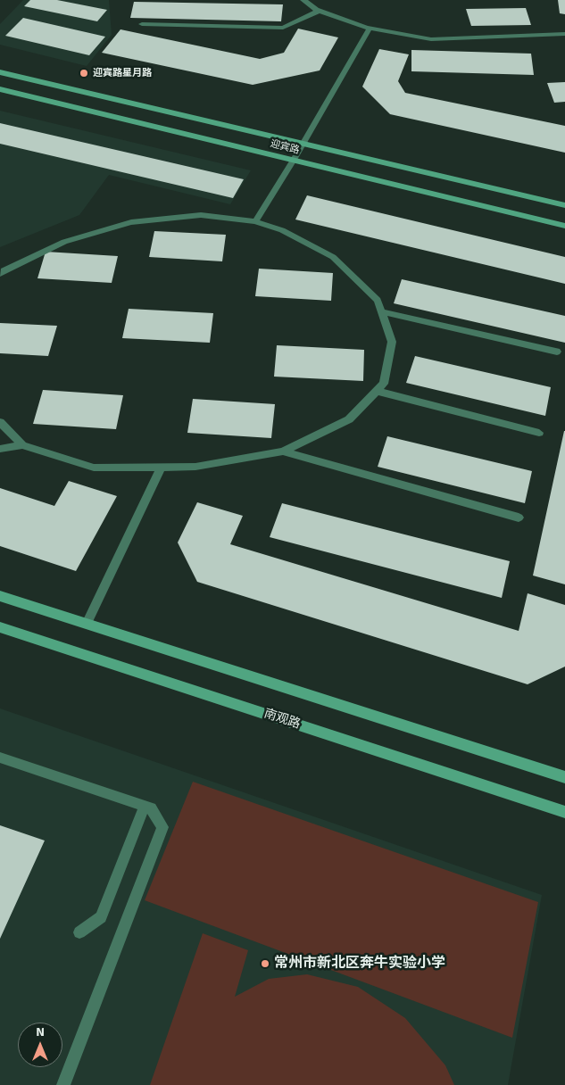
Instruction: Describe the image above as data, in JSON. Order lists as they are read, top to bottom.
{
  "streets": {
    "street": ["迎宾路", "南观路"]
  },
  "places": ["迎宾路星月路", "常州市新北区奔牛实验小学"],
  "north": "top"
}
